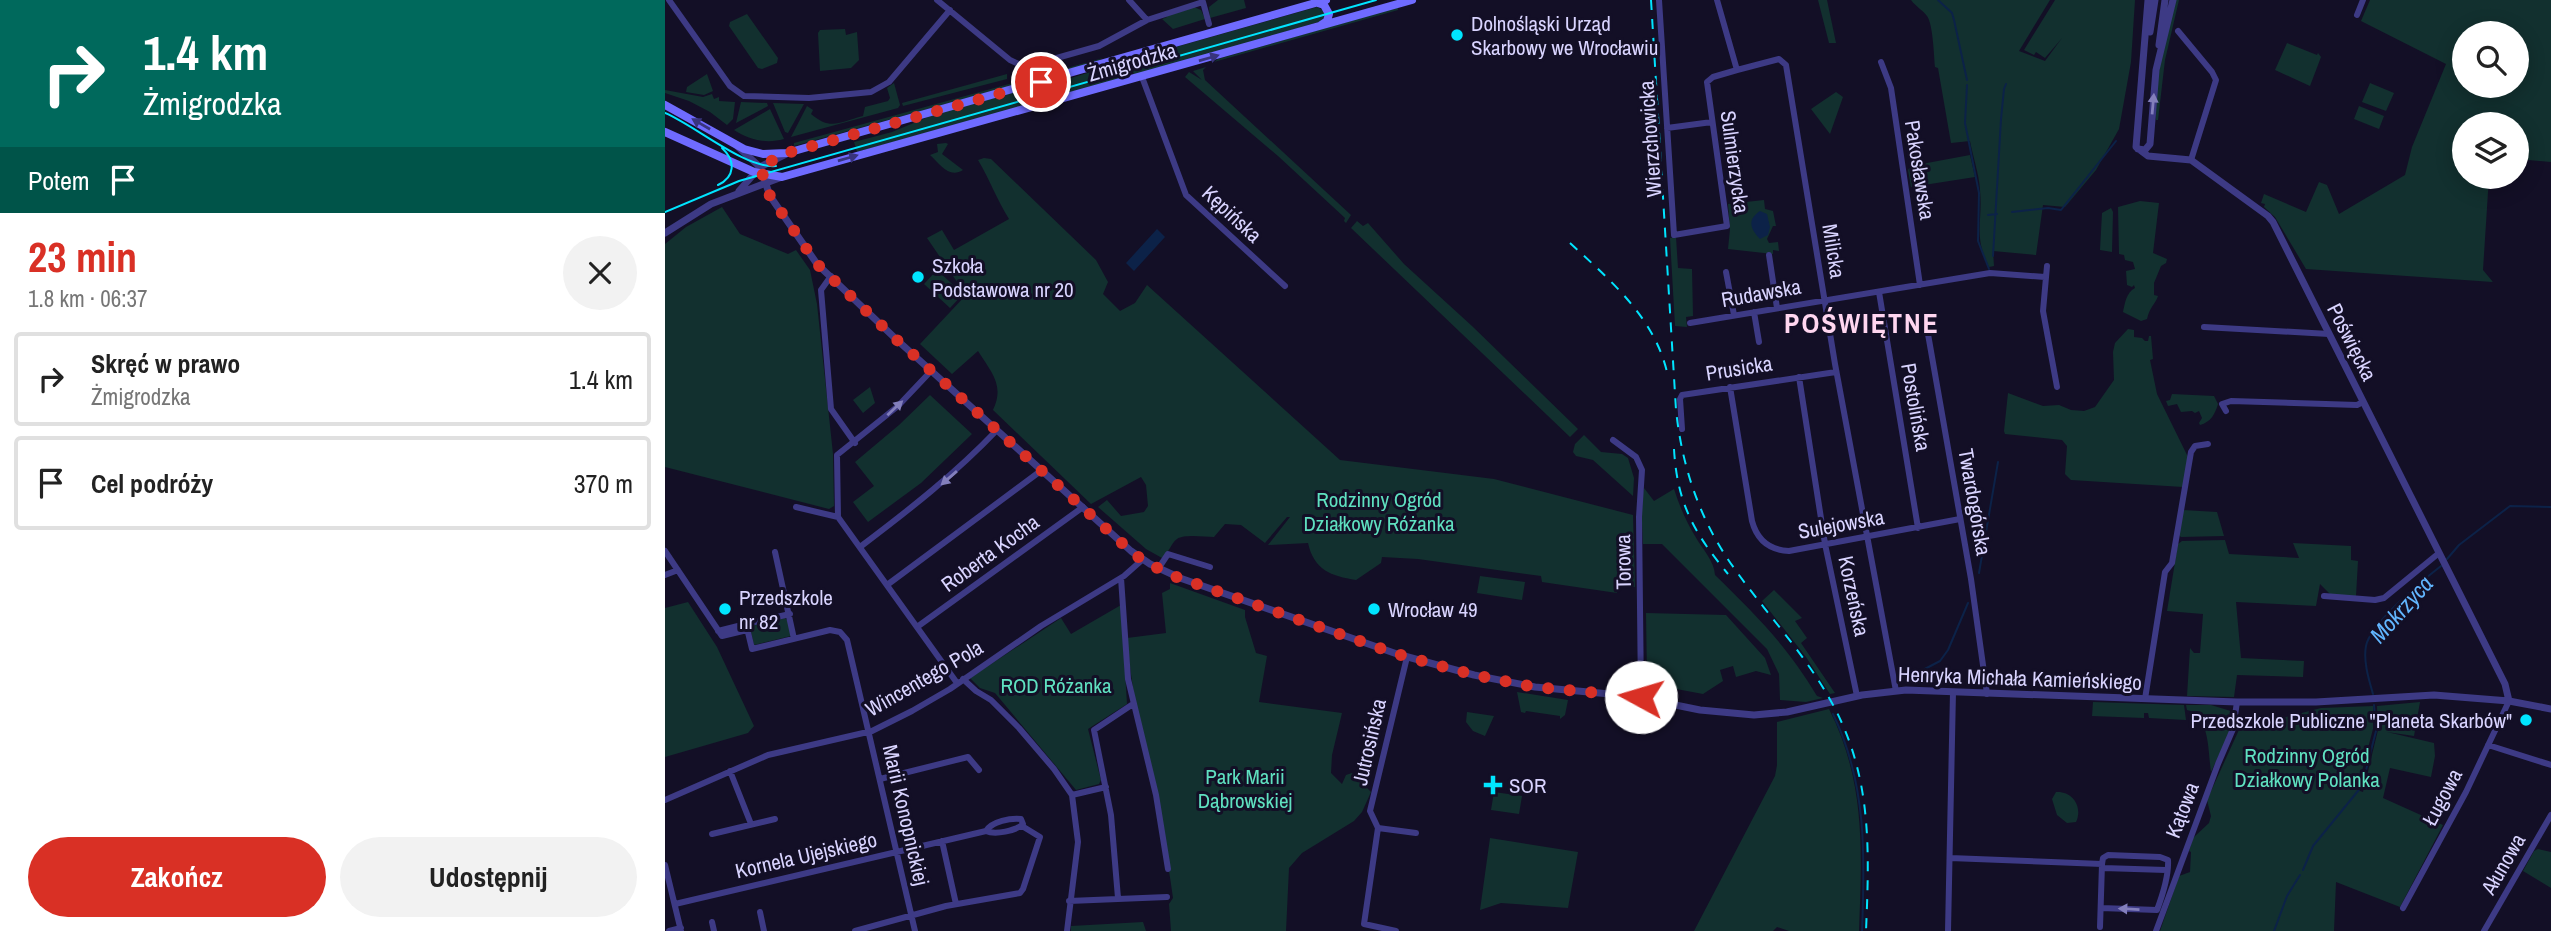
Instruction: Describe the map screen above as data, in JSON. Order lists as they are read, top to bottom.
{
  "streets": {
    "main road": ["Żmigrodzka"],
    "street": [
      "Wierzchowicka",
      "Sulmierzycka",
      "Pakosławska",
      "Kępińska",
      "Milicka",
      "Rudawska",
      "Poświęcka",
      "Prusicka",
      "Postolińska",
      "Twardogórska",
      "Sulejowska",
      "Roberta Kocha",
      "Torowa",
      "Korzeńska",
      "Wincentego Pola",
      "Henryka Michała Kamieńskiego",
      "Jutrosińska",
      "Ługowa",
      "Kątowa",
      "Marii Konopnickiej",
      "Kornela Ujejskiego",
      "Ałunowa"
    ]
  },
  "crossings": [
    ["Żmigrodzka", "Kępińska"],
    ["Żmigrodzka", "Henryka Michała Kamieńskiego"],
    ["Wierzchowicka", "Sulmierzycka"],
    ["Sulmierzycka", "Milicka"],
    ["Pakosławska", "Rudawska"],
    ["Milicka", "Rudawska"],
    ["Milicka", "Prusicka"],
    ["Milicka", "Sulejowska"],
    ["Milicka", "Henryka Michała Kamieńskiego"],
    ["Rudawska", "Postolińska"],
    ["Poświęcka", "Henryka Michała Kamieńskiego"],
    ["Poświęcka", "Ługowa"],
    ["Prusicka", "Sulejowska"],
    ["Prusicka", "Korzeńska"],
    ["Postolińska", "Sulejowska"],
    ["Twardogórska", "Sulejowska"],
    ["Twardogórska", "Henryka Michała Kamieńskiego"],
    ["Sulejowska", "Korzeńska"],
    ["Roberta Kocha", "Henryka Michała Kamieńskiego"],
    ["Torowa", "Henryka Michała Kamieńskiego"],
    ["Korzeńska", "Henryka Michała Kamieńskiego"],
    ["Wincentego Pola", "Henryka Michała Kamieńskiego"],
    ["Wincentego Pola", "Marii Konopnickiej"],
    ["Henryka Michała Kamieńskiego", "Jutrosińska"],
    ["Henryka Michała Kamieńskiego", "Ługowa"],
    ["Henryka Michała Kamieńskiego", "Kątowa"],
    ["Marii Konopnickiej", "Kornela Ujejskiego"]
  ],
  "districts": ["POŚWIĘTNE"],
  "water": ["Mokrzyca"],
  "parks": [
    "Rodzinny Ogród Działkowy Różanka",
    "ROD Różanka",
    "Rodzinny Ogród Działkowy Polanka",
    "Park Marii Dąbrowskiej"
  ],
  "places": {
    "other": [
      "Dolnośląski Urząd Skarbowy we Wrocławiu",
      "Szkoła Podstawowa nr 20",
      "Przedszkole nr 82",
      "Wrocław 49",
      "Przedszkole Publiczne \"Planeta Skarbów\""
    ],
    "health": ["SOR"]
  },
  "page": {
    "turn": ["1.4 km", "Żmigrodzka"],
    "then": "Potem",
    "heading": ["23 min", "1.8 km · 06:37"],
    "list": [
      {
        "name": "Skręć w prawo",
        "note": "Żmigrodzka",
        "value": "1.4 km"
      },
      {
        "name": "Cel podróży",
        "value": "370 m"
      }
    ],
    "buttons": ["Zakończ", "Udostępnij"]
  }
}
